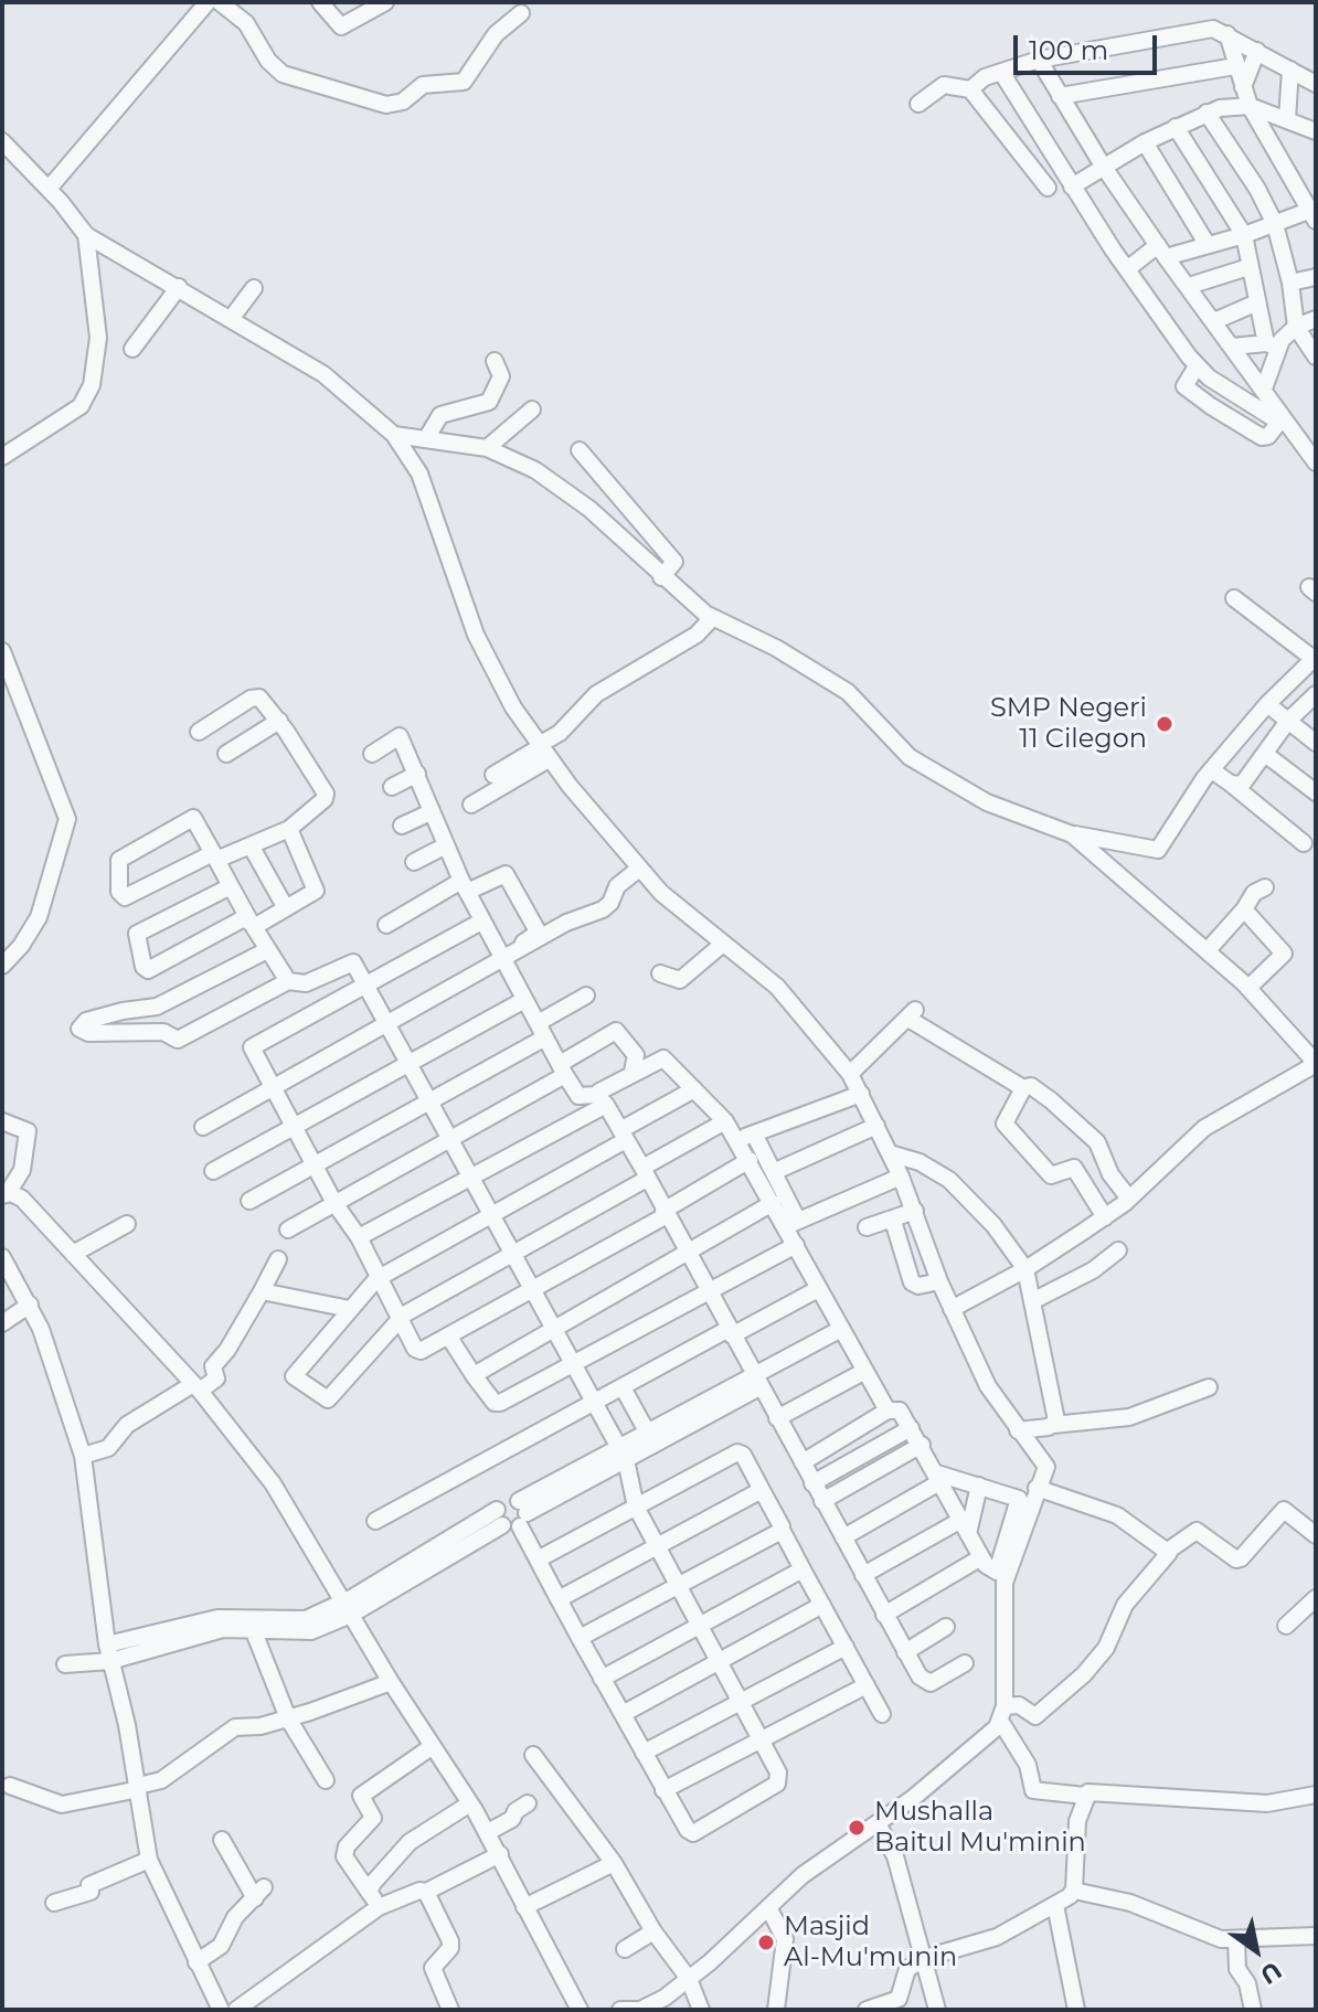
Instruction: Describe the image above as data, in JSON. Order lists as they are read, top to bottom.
{
  "places": ["SMP Negeri 11 Cilegon", "Mushalla Baitul Mu'minin", "Masjid Al-Mu'munin"],
  "scale_bar": "100 m",
  "north": "bottom right"
}
